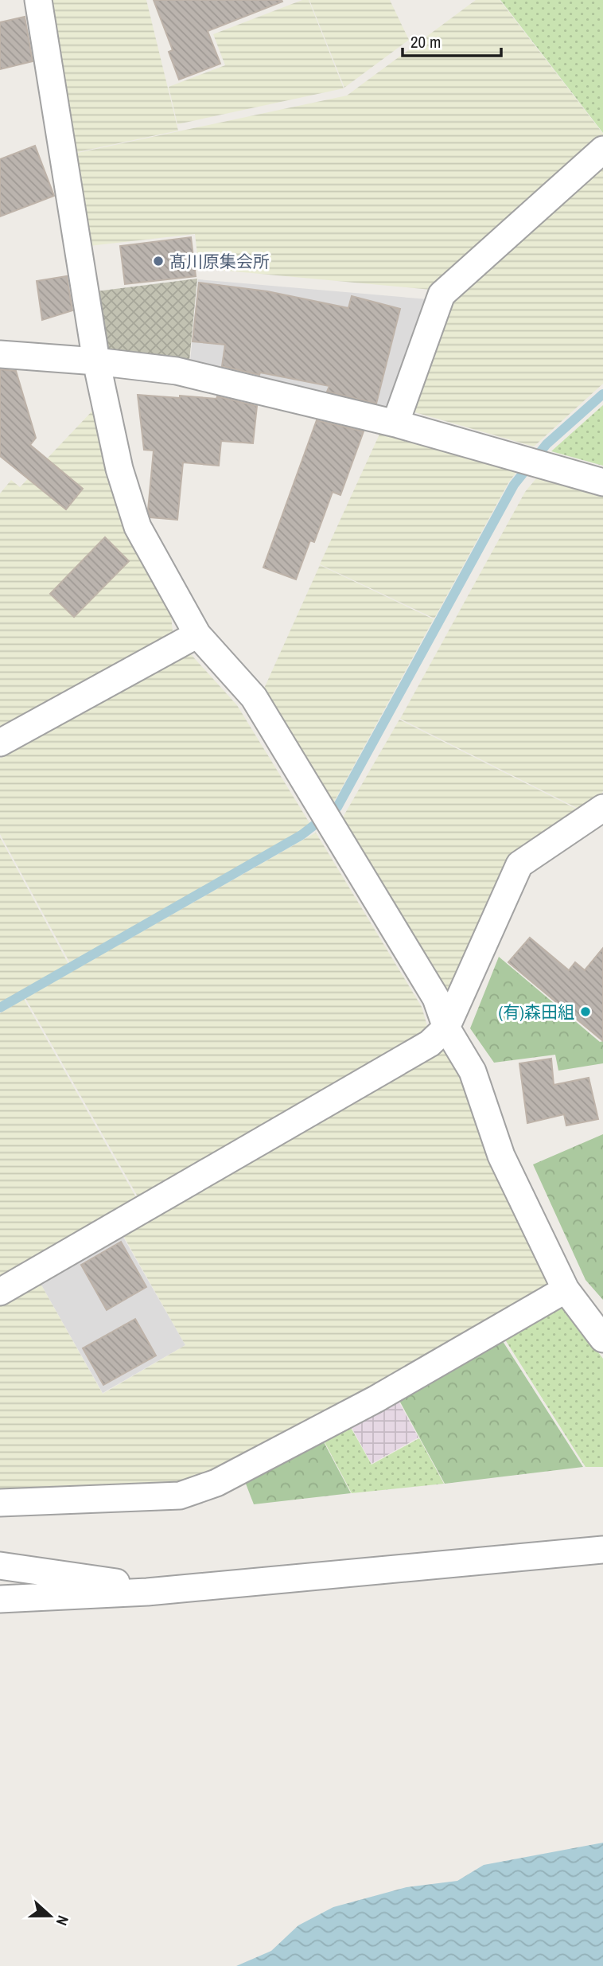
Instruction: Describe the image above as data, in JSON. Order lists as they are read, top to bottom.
{
  "places": ["髙川原集会所", "(有)森田組"],
  "scale_bar": "20 m",
  "north": "right"
}
